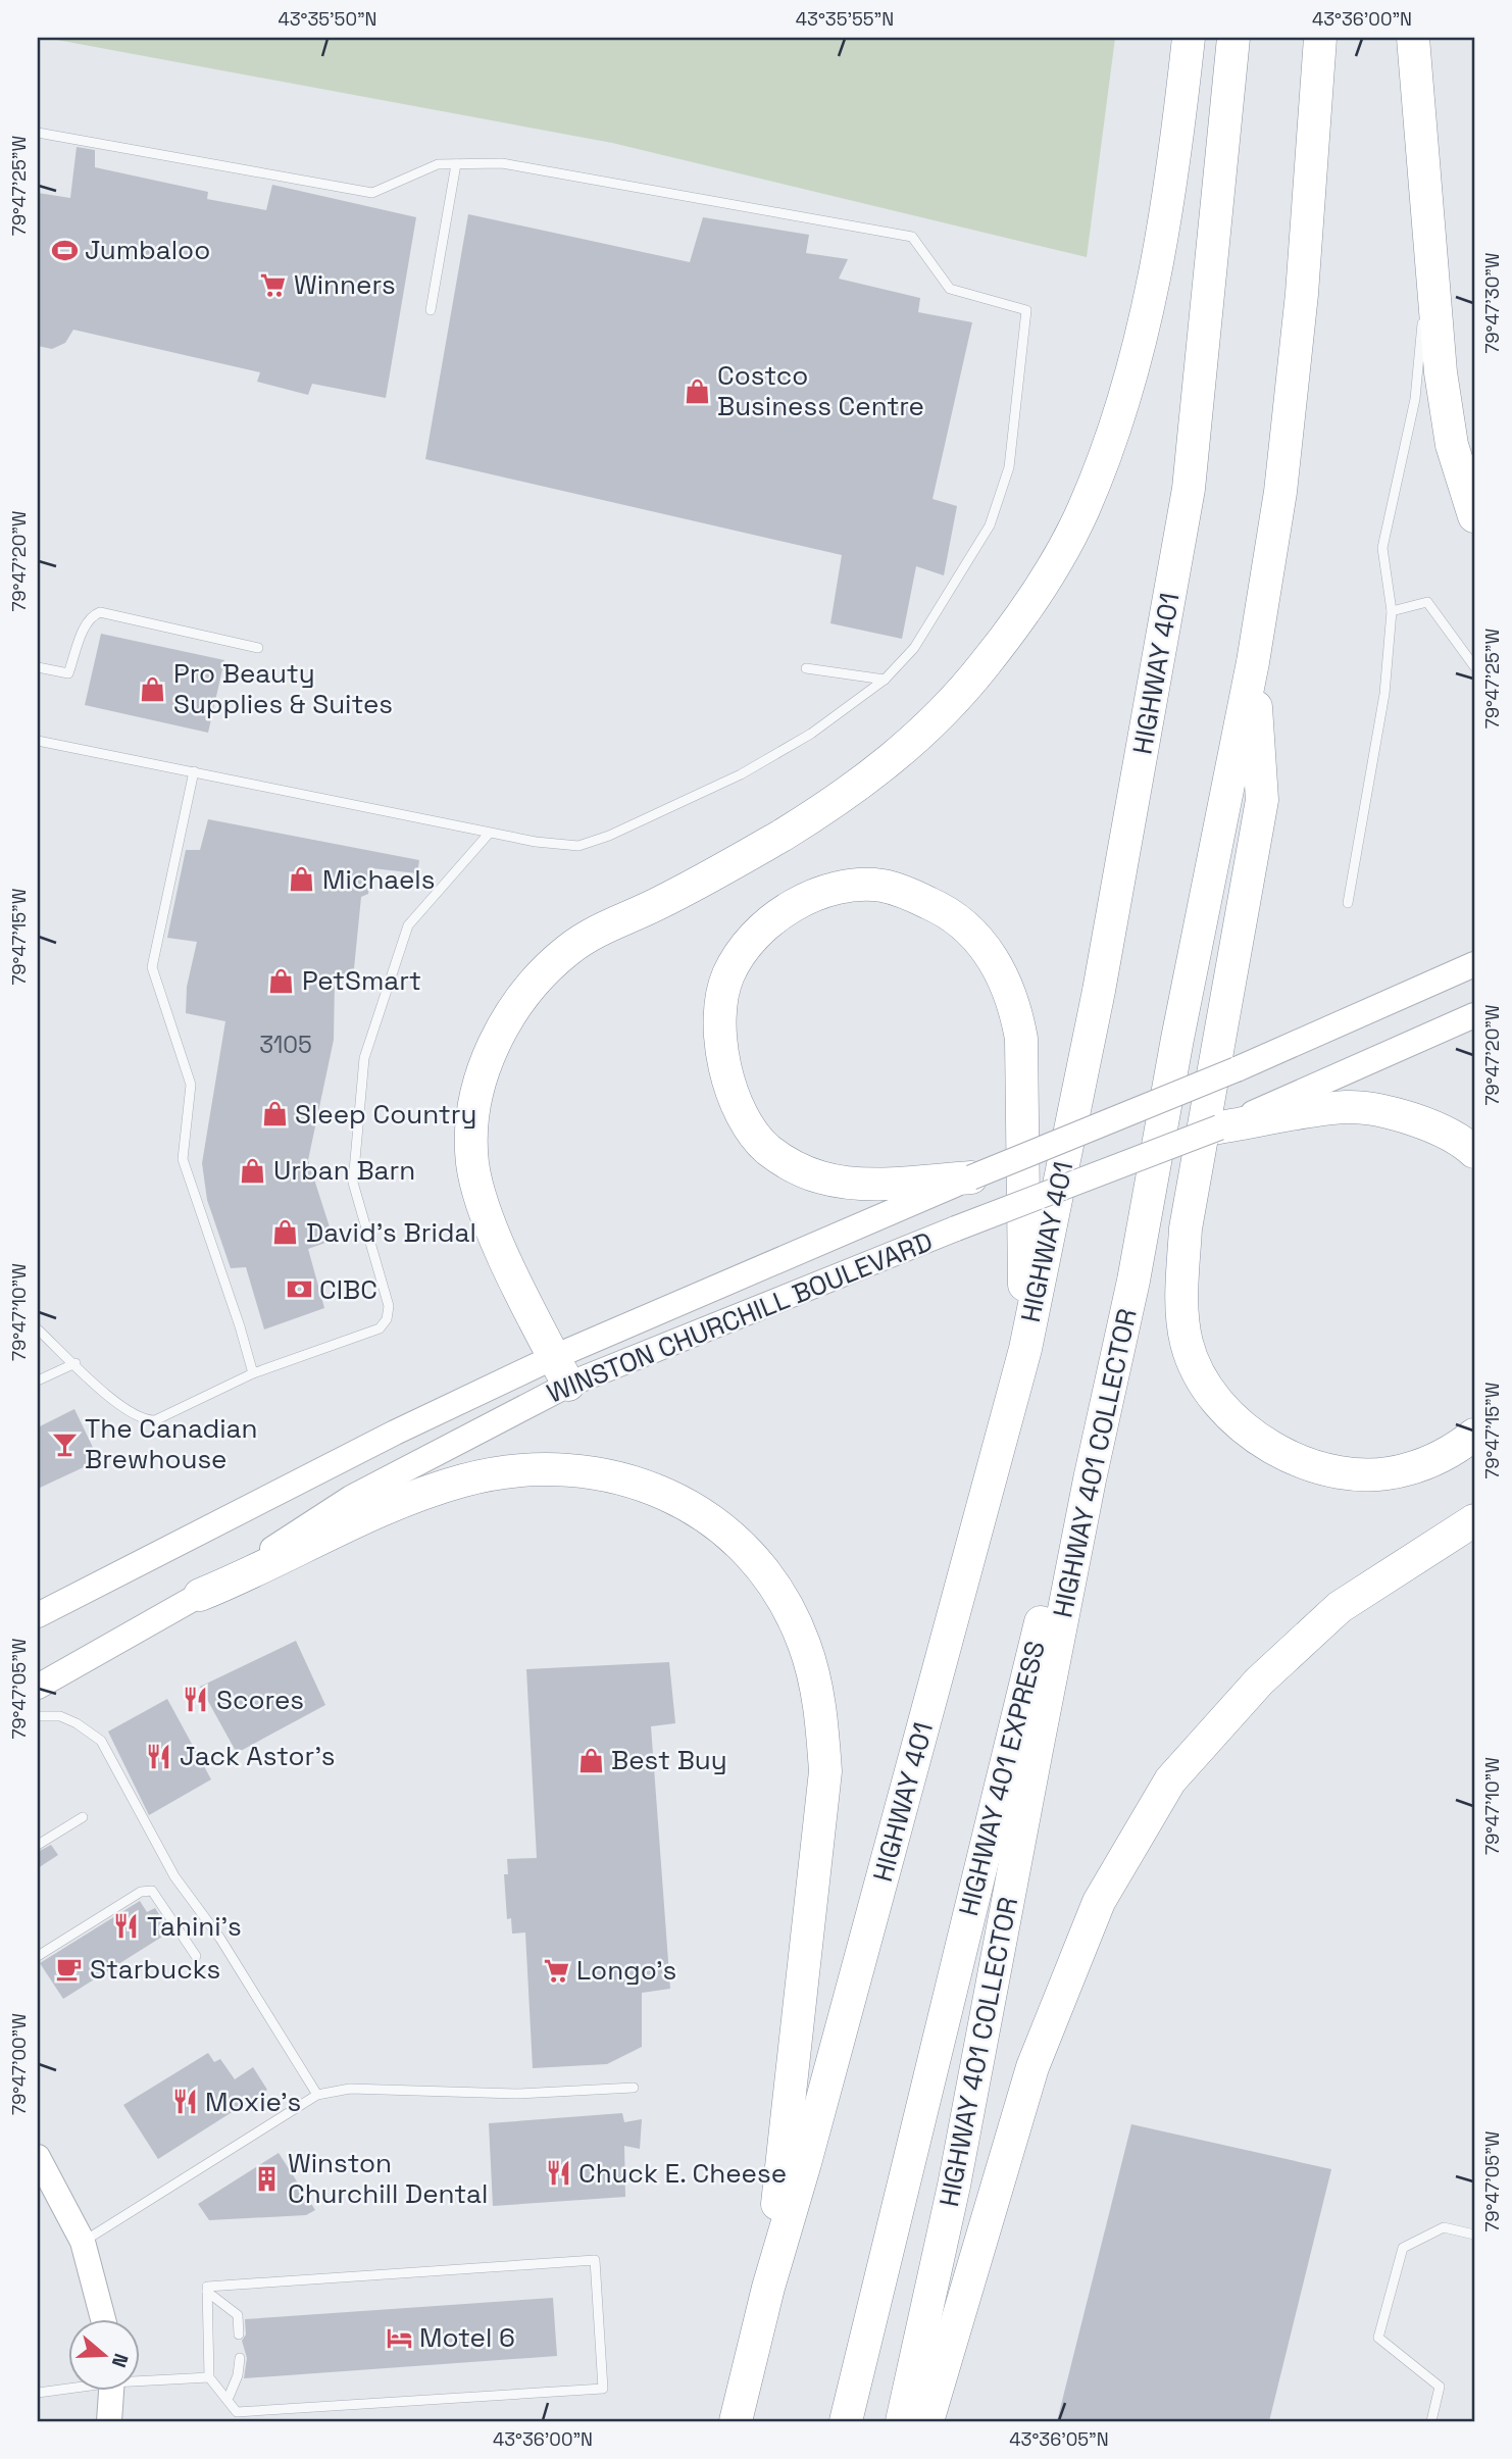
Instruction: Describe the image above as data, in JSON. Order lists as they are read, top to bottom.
{
  "streets": {
    "highway": ["HIGHWAY 401", "HIGHWAY 401 COLLECTOR", "HIGHWAY 401 EXPRESS"],
    "main road": ["WINSTON CHURCHILL BOULEVARD"]
  },
  "crossings": [
    ["HIGHWAY 401 COLLECTOR", "HIGHWAY 401 EXPRESS"]
  ],
  "places": {
    "sports": ["Jumbaloo"],
    "supermarket": ["Winners", "Longo's"],
    "shop": [
      "Costco Business Centre",
      "Pro Beauty Supplies & Suites",
      "Michaels",
      "PetSmart",
      "Sleep Country",
      "Urban Barn",
      "David's Bridal",
      "Best Buy"
    ],
    "bank": ["CIBC"],
    "bar": ["The Canadian Brewhouse"],
    "restaurant": [
      "Scores",
      "Jack Astor's",
      "Tahini’s",
      "Moxie's",
      "Chuck E. Cheese"
    ],
    "cafe": ["Starbucks"],
    "building": ["Winston Churchill Dental"],
    "hotel": ["Motel 6"]
  },
  "house_numbers": ["3105"],
  "north": "right",
  "coordinates": [
    "43°35'50\"N",
    "43°35'55\"N",
    "43°36'00\"N",
    "79°47'25\"W",
    "79°47'30\"W",
    "79°47'20\"W",
    "79°47'15\"W",
    "79°47'10\"W",
    "79°47'05\"W",
    "79°47'00\"W",
    "43°36'05\"N"
  ]
}
